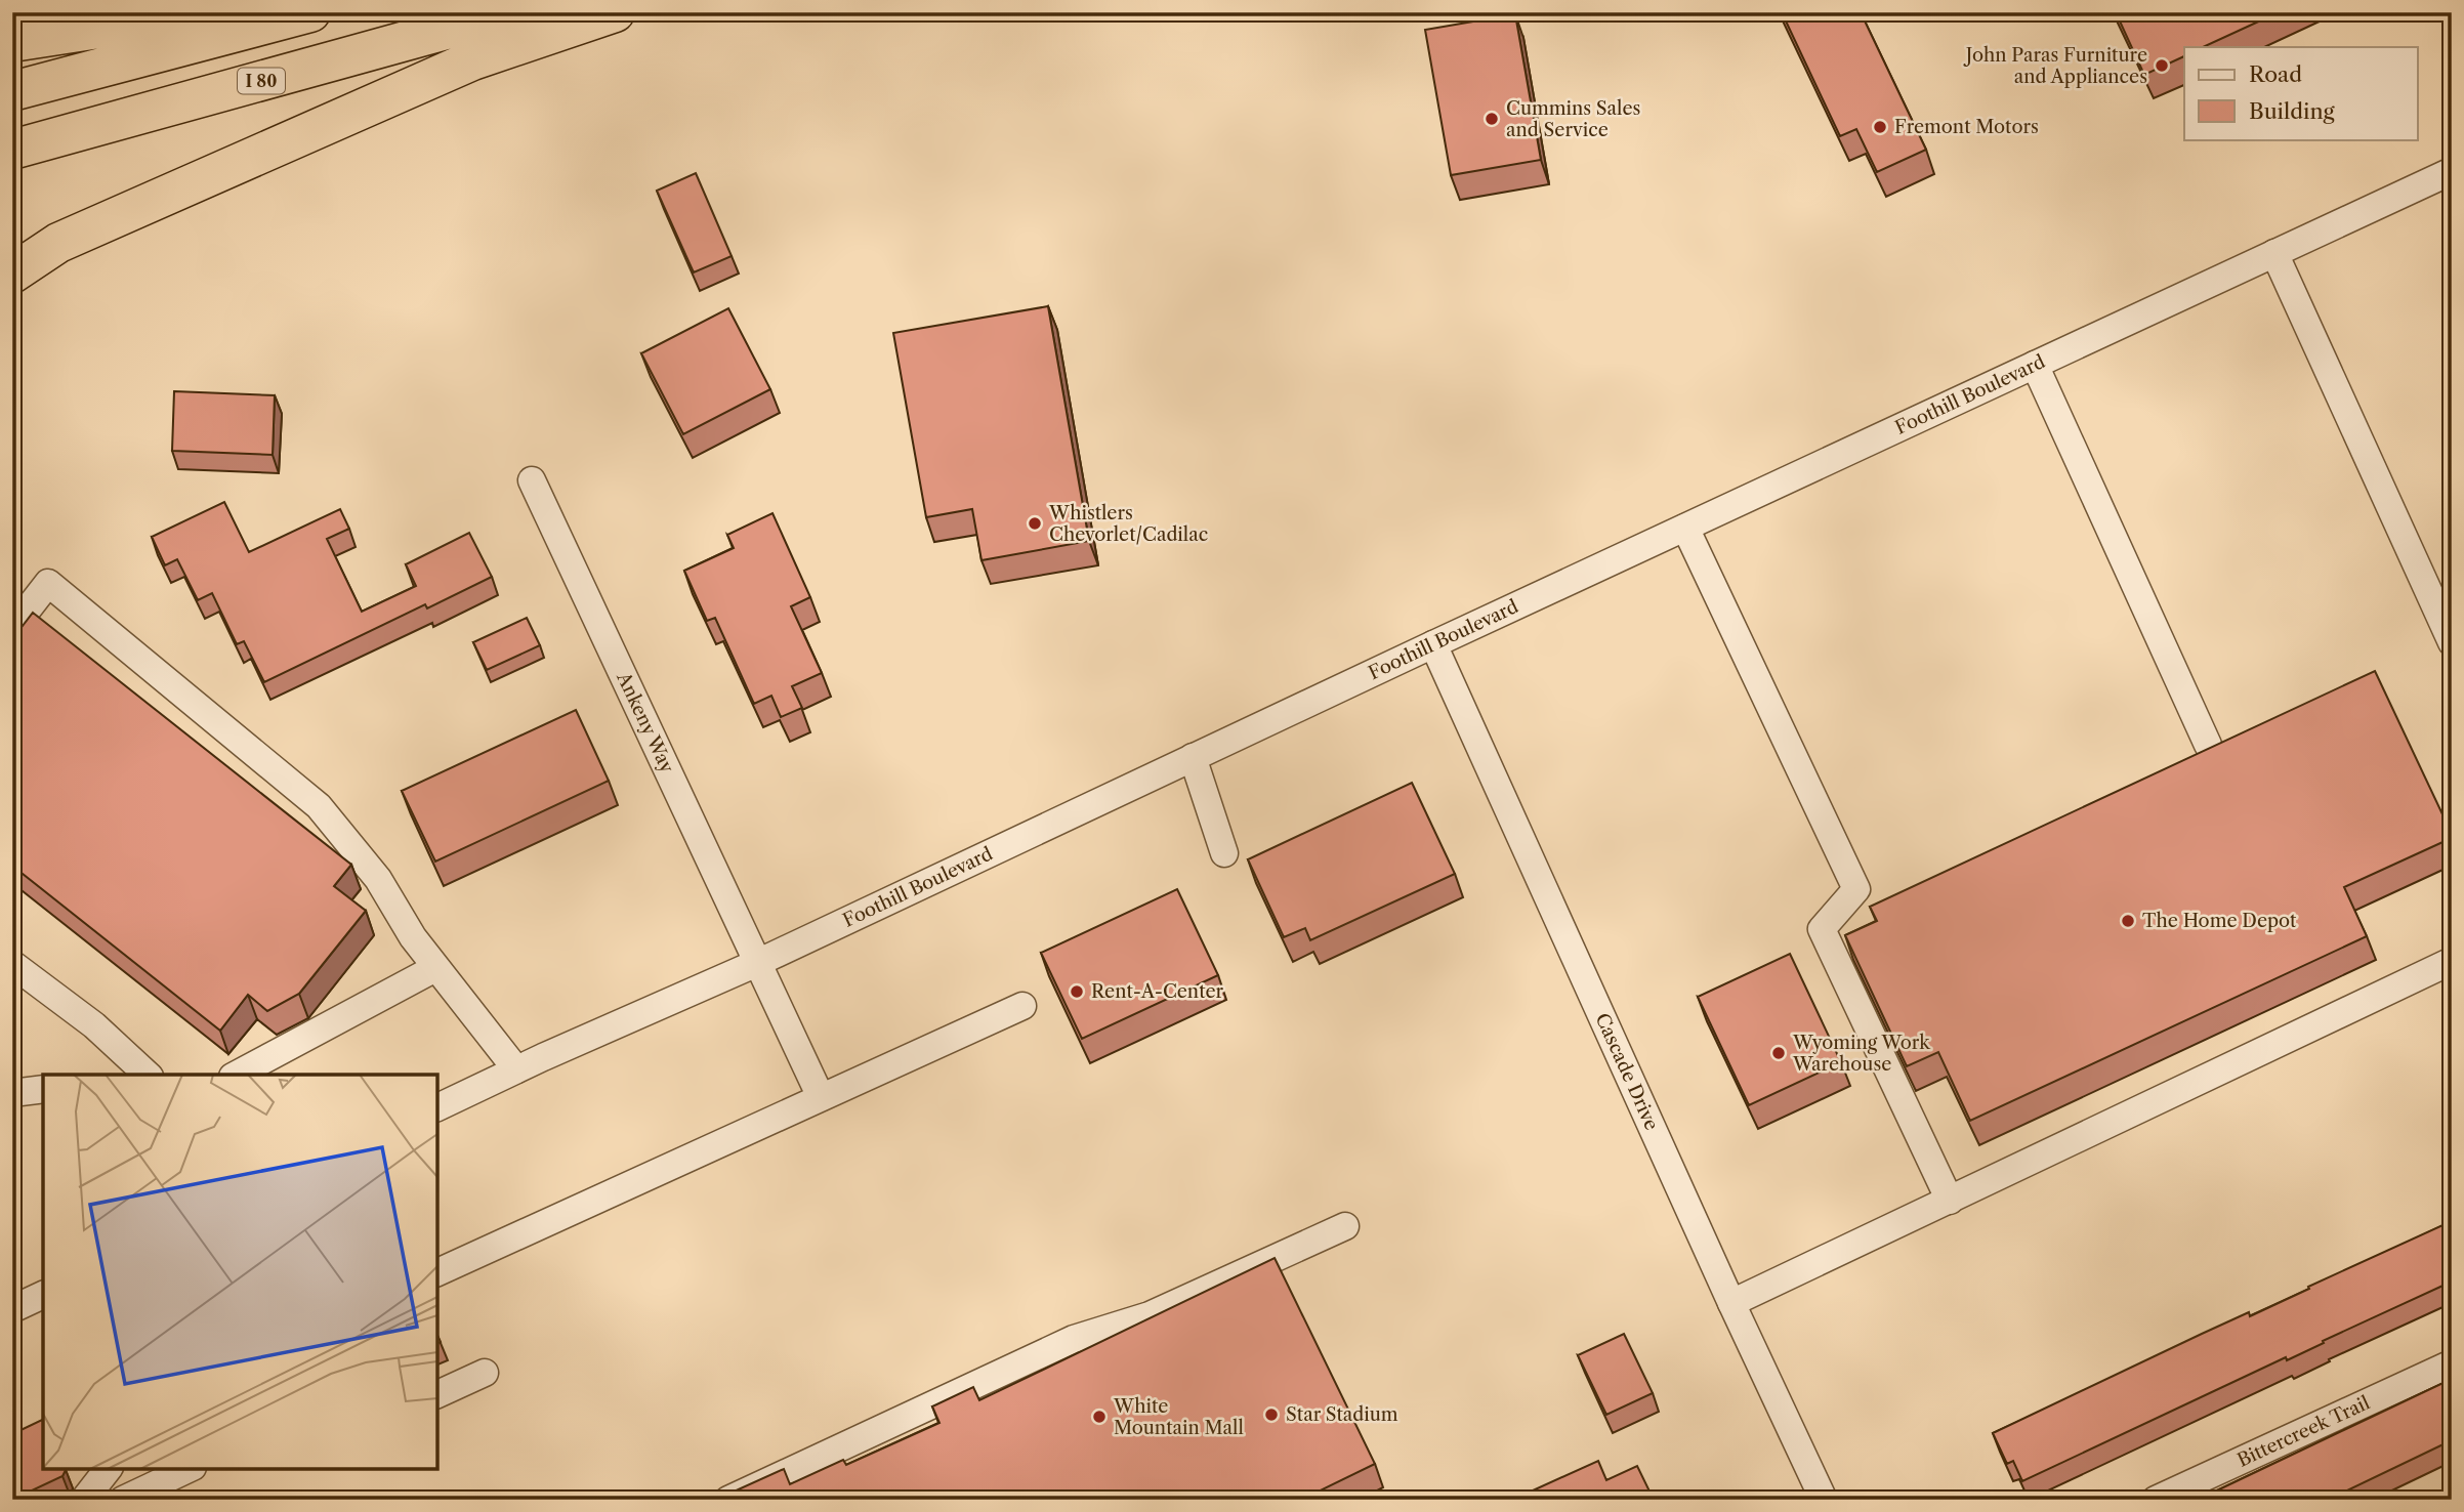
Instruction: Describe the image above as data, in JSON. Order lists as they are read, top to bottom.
{
  "streets": {
    "highway": ["I 80"],
    "street": [
      "Foothill Boulevard",
      "Ankeny Way",
      "Cascade Drive",
      "Bittercreek Trail"
    ]
  },
  "crossings": [
    ["Foothill Boulevard", "Ankeny Way"],
    ["Foothill Boulevard", "Cascade Drive"]
  ],
  "places": [
    "John Paras Furniture and Appliances",
    "Cummins Sales and Service",
    "Fremont Motors",
    "Whistlers Chevorlet/Cadilac",
    "The Home Depot",
    "Rent-A-Center",
    "Wyoming Work Warehouse",
    "Star Stadium",
    "White Mountain Mall"
  ],
  "legend": ["Road", "Building"]
}
